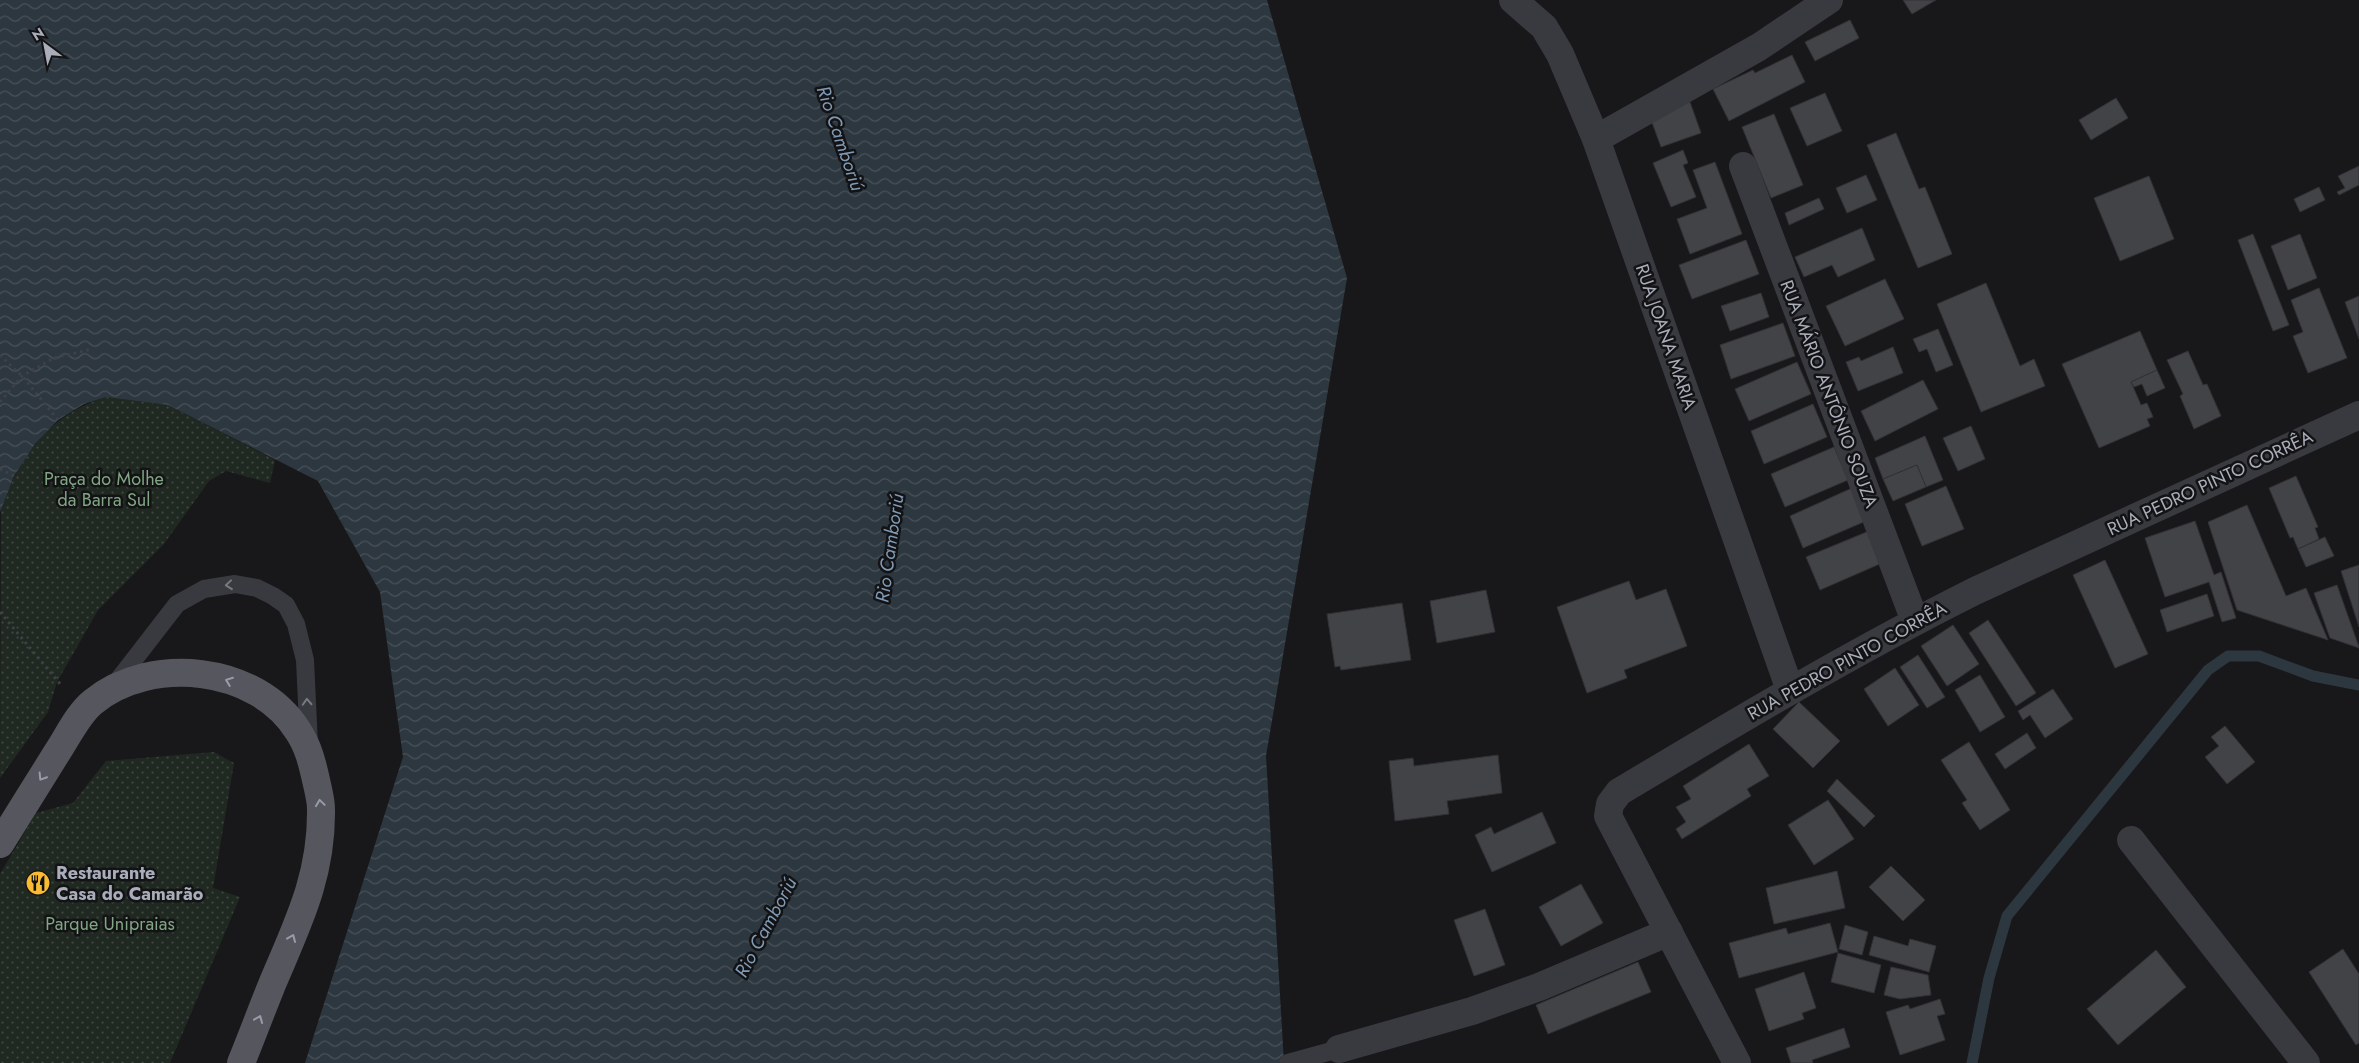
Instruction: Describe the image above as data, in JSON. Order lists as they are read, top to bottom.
{
  "streets": {
    "street": ["RUA JOANA MARIA", "RUA MÁRIO ANTÔNIO SOUZA", "RUA PEDRO PINTO CORRÊA"]
  },
  "crossings": [
    ["RUA JOANA MARIA", "RUA PEDRO PINTO CORRÊA"],
    ["RUA MÁRIO ANTÔNIO SOUZA", "RUA PEDRO PINTO CORRÊA"]
  ],
  "water": ["Rio Camboriú"],
  "parks": ["Praça do Molhe da Barra Sul", "Parque Unipraias"],
  "places": {
    "restaurant": ["Restaurante Casa do Camarão"]
  },
  "north": "top left"
}
